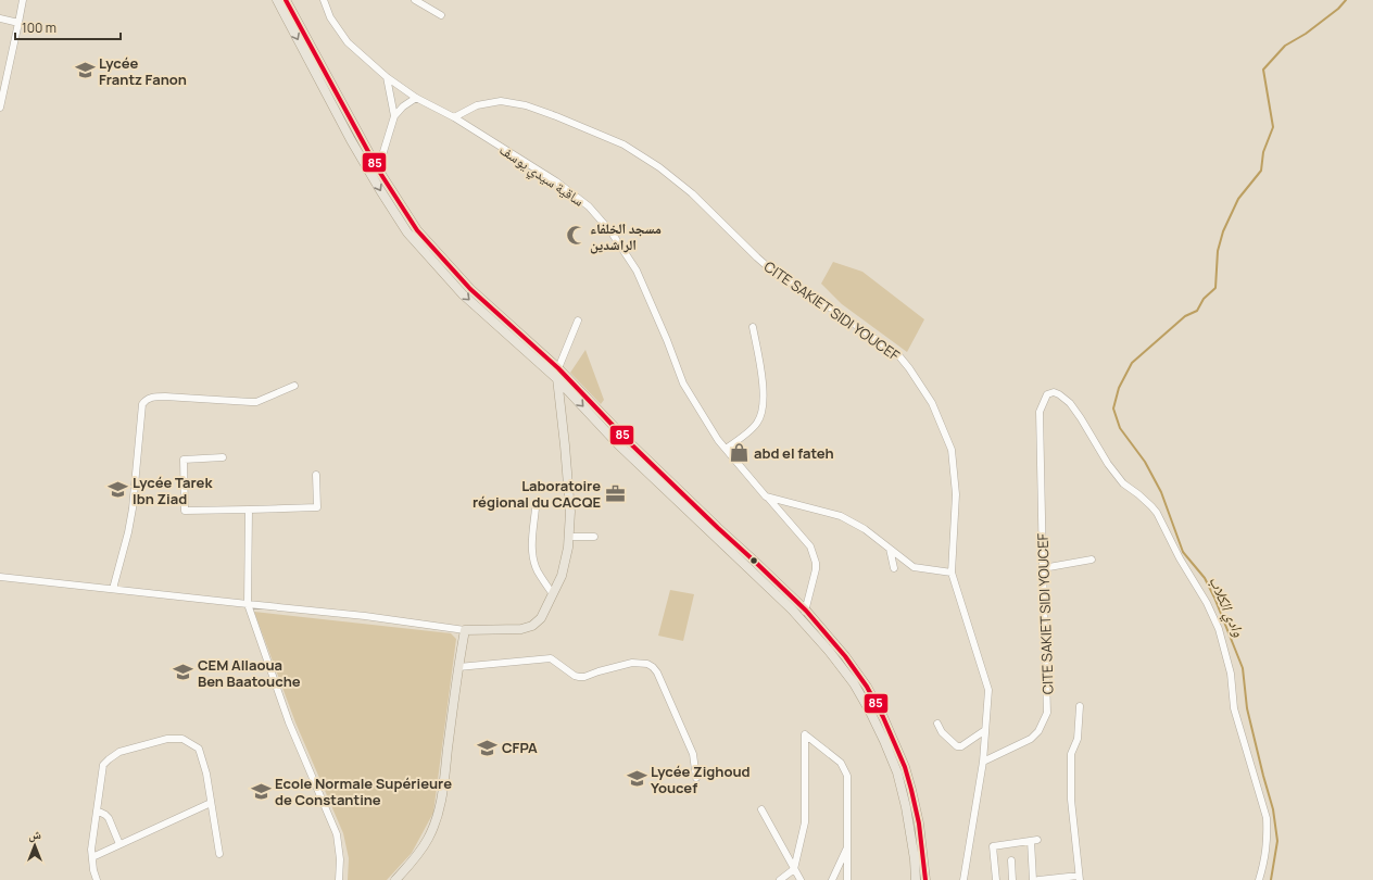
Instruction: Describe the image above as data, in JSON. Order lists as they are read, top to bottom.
{
  "streets": {
    "street": ["ساقية سيدي يوسف", "CITE SAKIET SIDI YOUCEF"]
  },
  "crossings": [
    ["ساقية سيدي يوسف", "CITE SAKIET SIDI YOUCEF"]
  ],
  "water": ["وادي الكلاب"],
  "places": {
    "school or university": [
      "Lycée Frantz Fanon",
      "Lycée Tarek Ibn Ziad",
      "CEM Allaoua Ben Baatouche",
      "CFPA",
      "Lycée Zighoud Youcef",
      "Ecole Normale Supérieure de Constantine"
    ],
    "mosque": ["مسجد الخلفاء الراشدين"],
    "shop": ["abd el fateh"],
    "office": ["Laboratoire régional du CACQE"]
  },
  "lines": ["transit line 85"],
  "scale_bar": "100 m",
  "north": "top"
}
